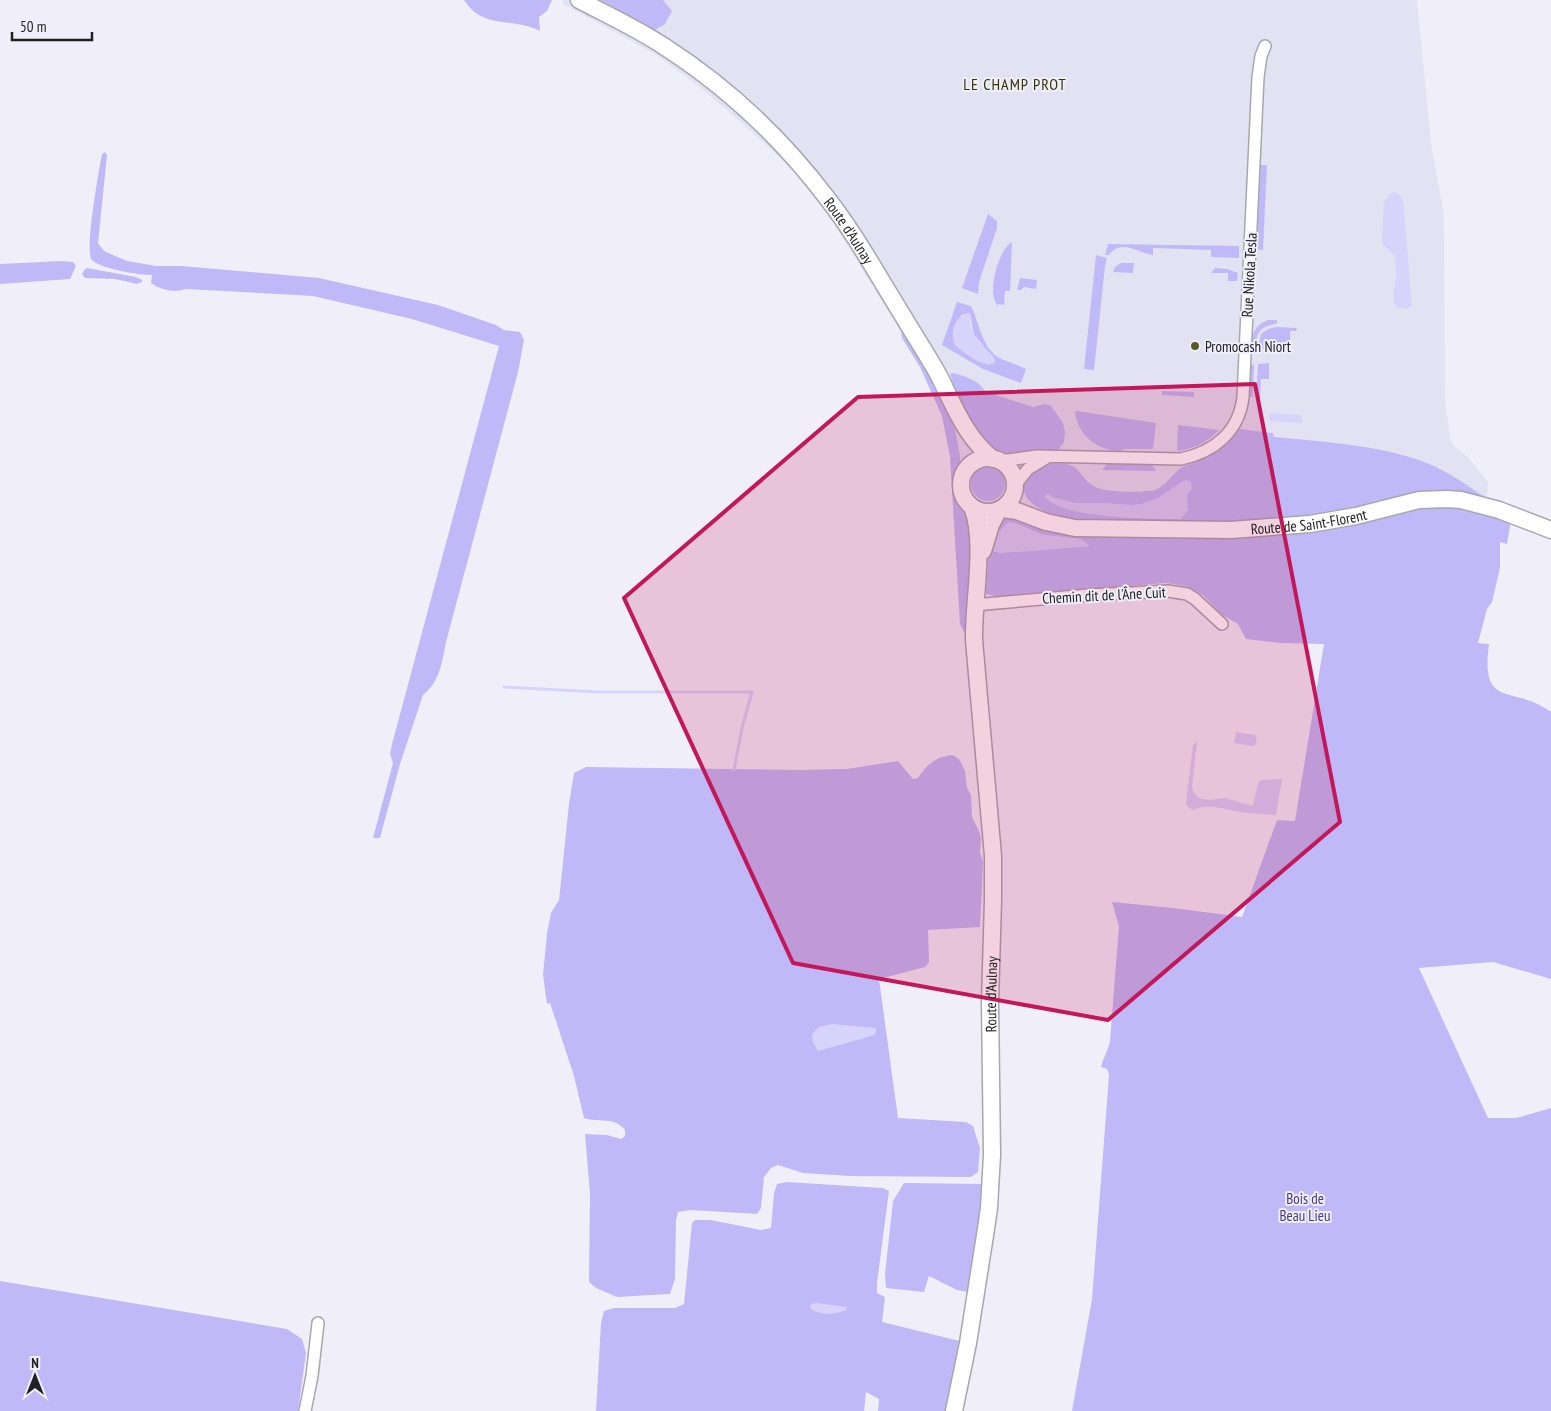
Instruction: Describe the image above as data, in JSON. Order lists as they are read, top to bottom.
{
  "streets": {
    "street": [
      "Route d'Aulnay",
      "Rue Nikola Tesla",
      "Route de Saint-Florent",
      "Chemin dit de l'Âne Cuit"
    ]
  },
  "crossings": [
    ["Route d'Aulnay", "Rue Nikola Tesla"],
    ["Route d'Aulnay", "Route de Saint-Florent"],
    ["Route d'Aulnay", "Chemin dit de l'Âne Cuit"],
    ["Rue Nikola Tesla", "Route de Saint-Florent"]
  ],
  "districts": ["LE CHAMP PROT"],
  "parks": ["Bois de Beau Lieu"],
  "places": ["Promocash Niort"],
  "scale_bar": "50 m",
  "north": "top"
}
